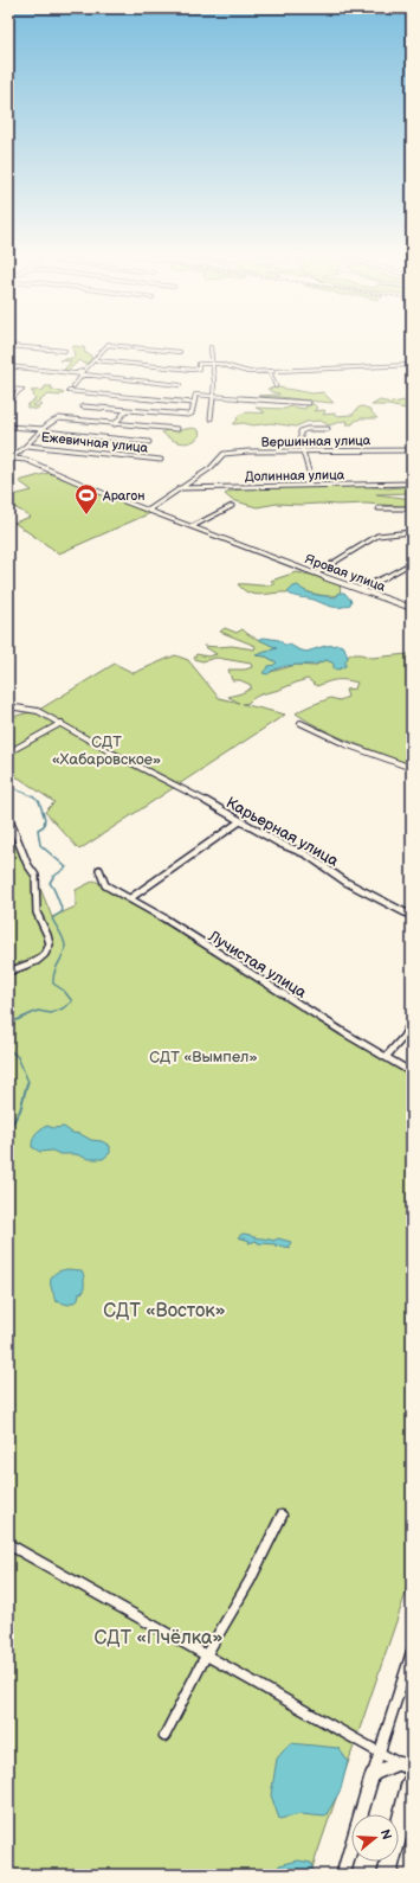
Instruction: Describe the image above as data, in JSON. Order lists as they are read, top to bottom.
{
  "streets": {
    "street": [
      "Вершинная улица",
      "Ежевичная улица",
      "Долинная улица",
      "Яровая улица",
      "Карьерная улица",
      "Лучистая улица"
    ]
  },
  "crossings": [
    ["Вершинная улица", "Долинная улица"]
  ],
  "parks": [
    "СДТ «Хабаровское»",
    "СДТ «Вымпел»",
    "СДТ «Восток»",
    "СДТ «Пчёлка»"
  ],
  "places": {
    "sports": ["Арагон"]
  },
  "north": "right"
}
